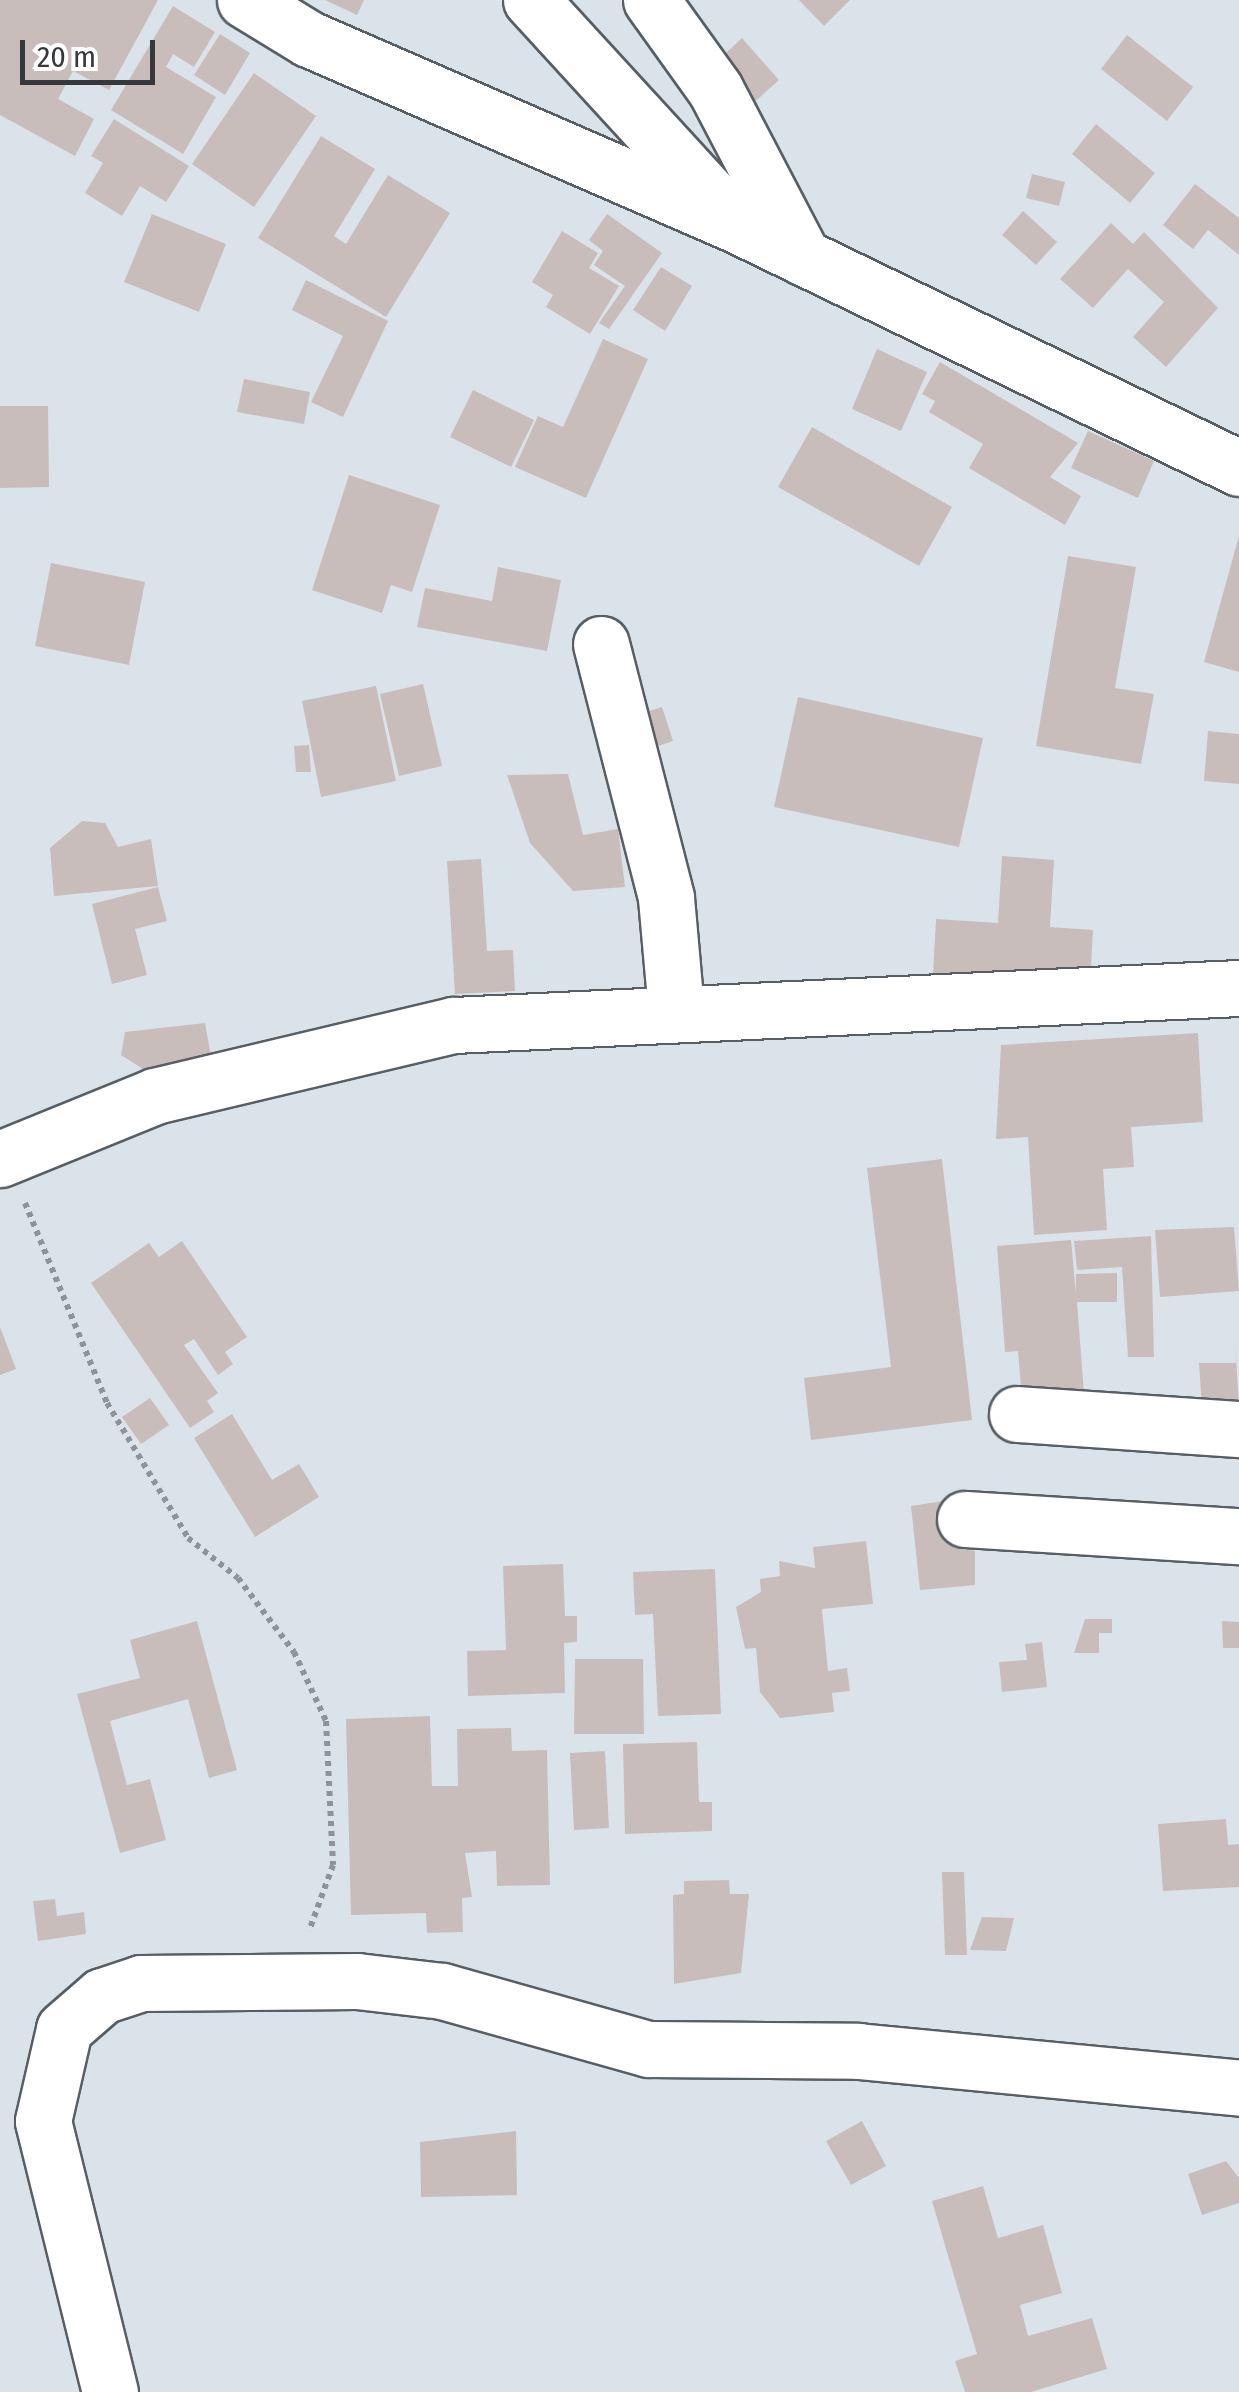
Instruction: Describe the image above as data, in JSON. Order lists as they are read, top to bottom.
{
  "scale_bar": "20 m"
}
